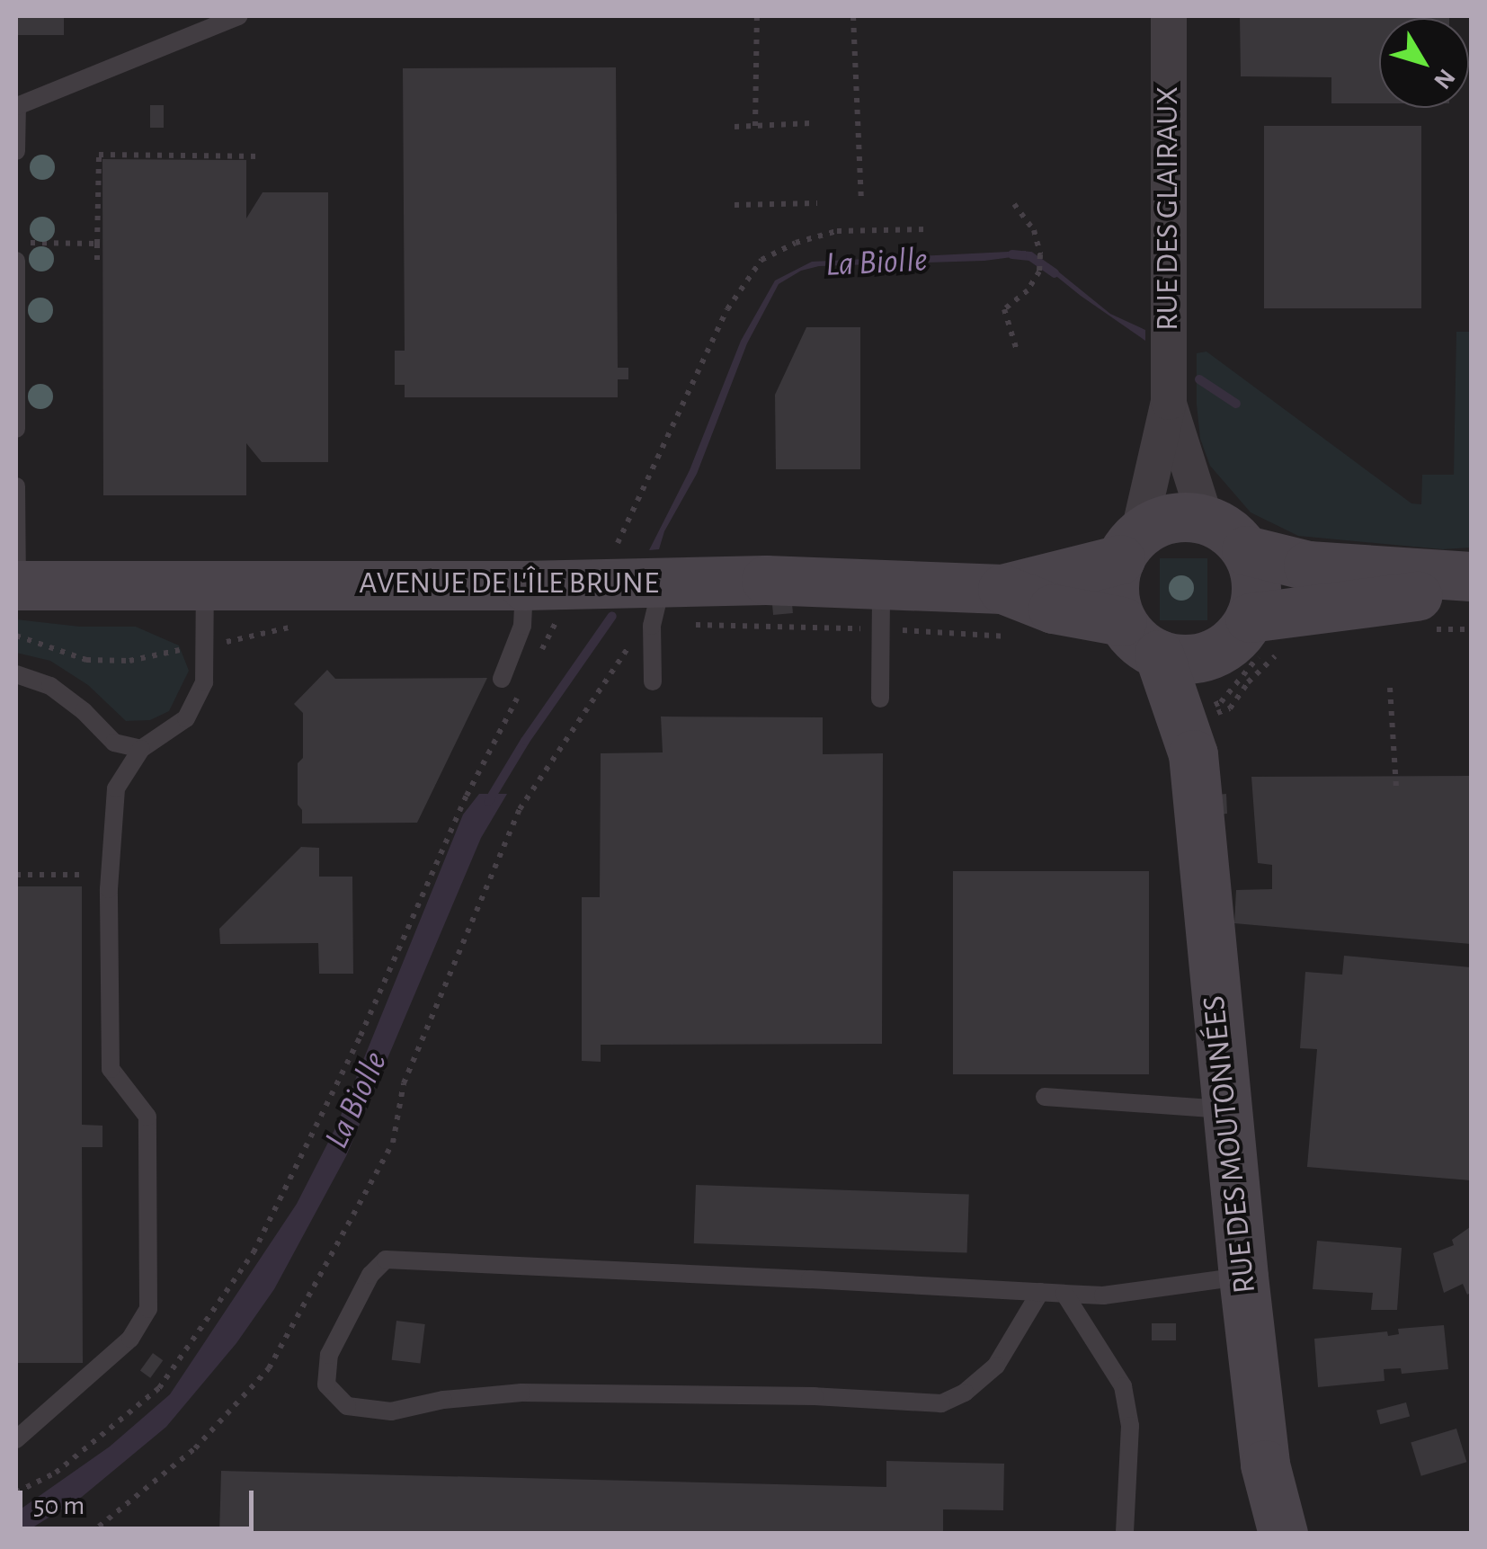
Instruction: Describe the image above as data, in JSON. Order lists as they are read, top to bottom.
{
  "streets": {
    "street": ["RUE DES GLAIRAUX", "AVENUE DE L'ÎLE BRUNE", "RUE DES MOUTONNÉES"]
  },
  "crossings": [
    ["RUE DES GLAIRAUX", "AVENUE DE L'ÎLE BRUNE"],
    ["RUE DES GLAIRAUX", "RUE DES MOUTONNÉES"],
    ["AVENUE DE L'ÎLE BRUNE", "RUE DES MOUTONNÉES"]
  ],
  "water": ["La Biolle"],
  "scale_bar": "50 m",
  "north": "bottom right"
}
